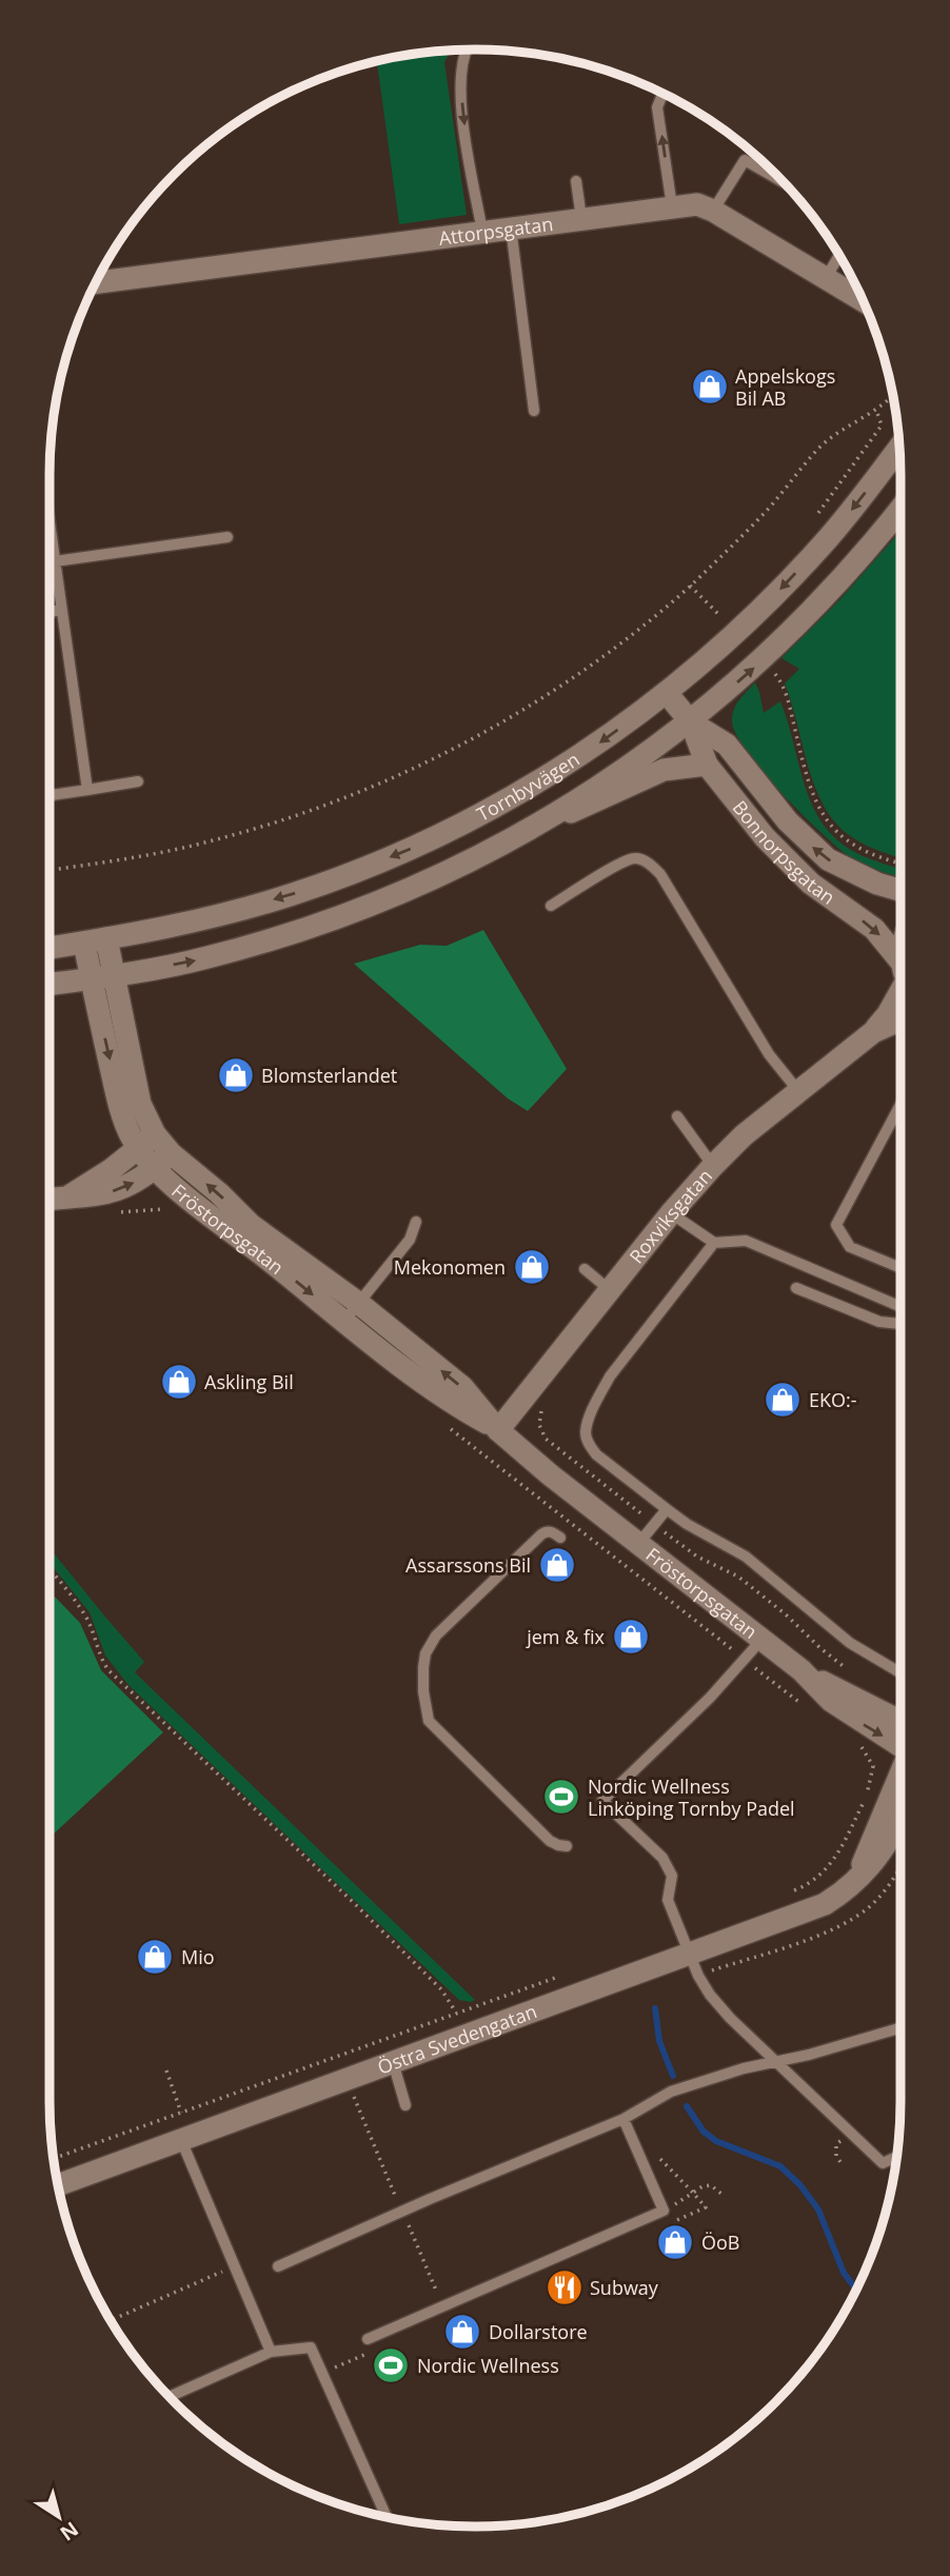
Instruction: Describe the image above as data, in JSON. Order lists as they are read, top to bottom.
{
  "streets": {
    "street": [
      "Attorpsgatan",
      "Tornbyvägen",
      "Bonnorpsgatan",
      "Roxviksgatan",
      "Fröstorpsgatan",
      "Östra Svedengatan"
    ]
  },
  "crossings": [
    ["Tornbyvägen", "Bonnorpsgatan"],
    ["Tornbyvägen", "Fröstorpsgatan"],
    ["Roxviksgatan", "Fröstorpsgatan"]
  ],
  "places": {
    "shop": [
      "Appelskogs Bil AB",
      "Blomsterlandet",
      "Mekonomen",
      "Askling Bil",
      "EKO:-",
      "Assarssons Bil",
      "jem & fix",
      "Mio",
      "ÖoB",
      "Dollarstore"
    ],
    "sports": ["Nordic Wellness Linköping Tornby Padel", "Nordic Wellness"],
    "restaurant": ["Subway"]
  },
  "north": "bottom right"
}
